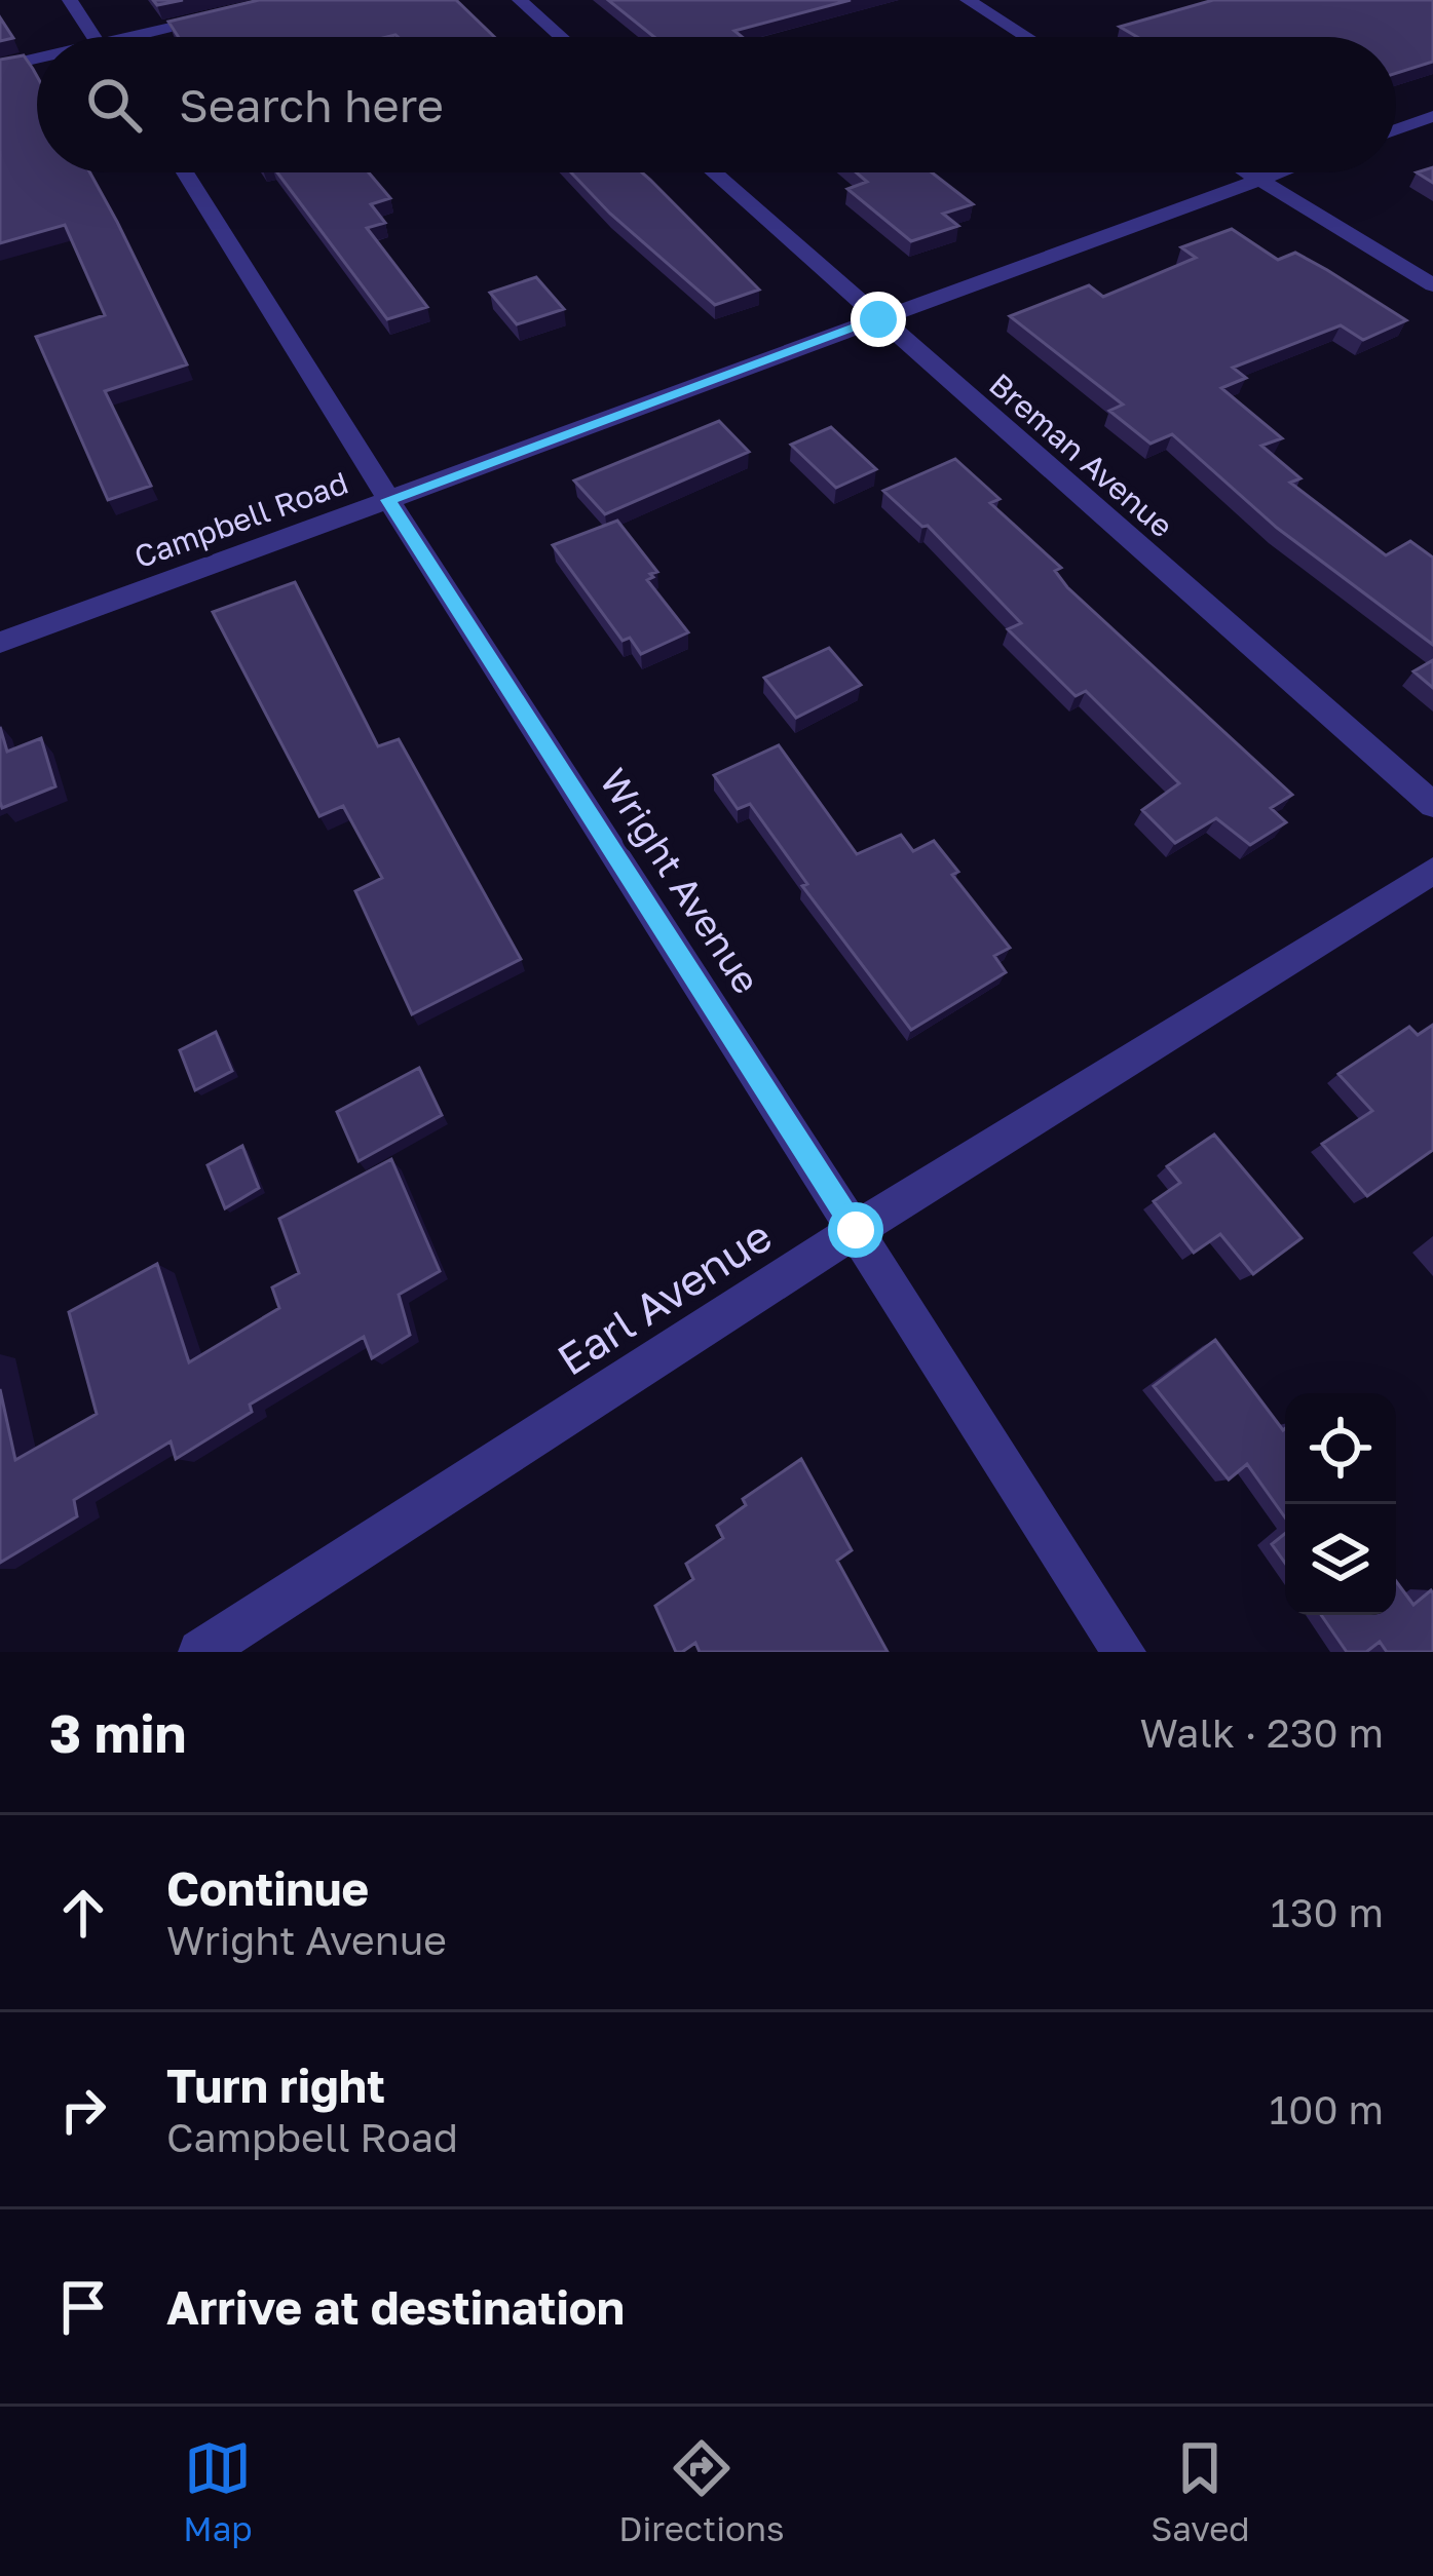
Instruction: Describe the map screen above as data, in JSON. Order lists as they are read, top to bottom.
{
  "streets": {
    "street": [
      "Breman Avenue",
      "Campbell Road",
      "Wright Avenue",
      "Earl Avenue"
    ]
  },
  "crossings": [
    ["Breman Avenue", "Campbell Road"],
    ["Campbell Road", "Wright Avenue"],
    ["Wright Avenue", "Earl Avenue"]
  ],
  "page": {
    "search": "Search here",
    "heading": ["3 min", "Walk · 230 m"],
    "list": [
      ["Continue", "Wright Avenue", "130 m"],
      ["Turn right", "Campbell Road", "100 m"],
      "Arrive at destination"
    ],
    "nav": ["Map", "Directions", "Saved"]
  }
}
